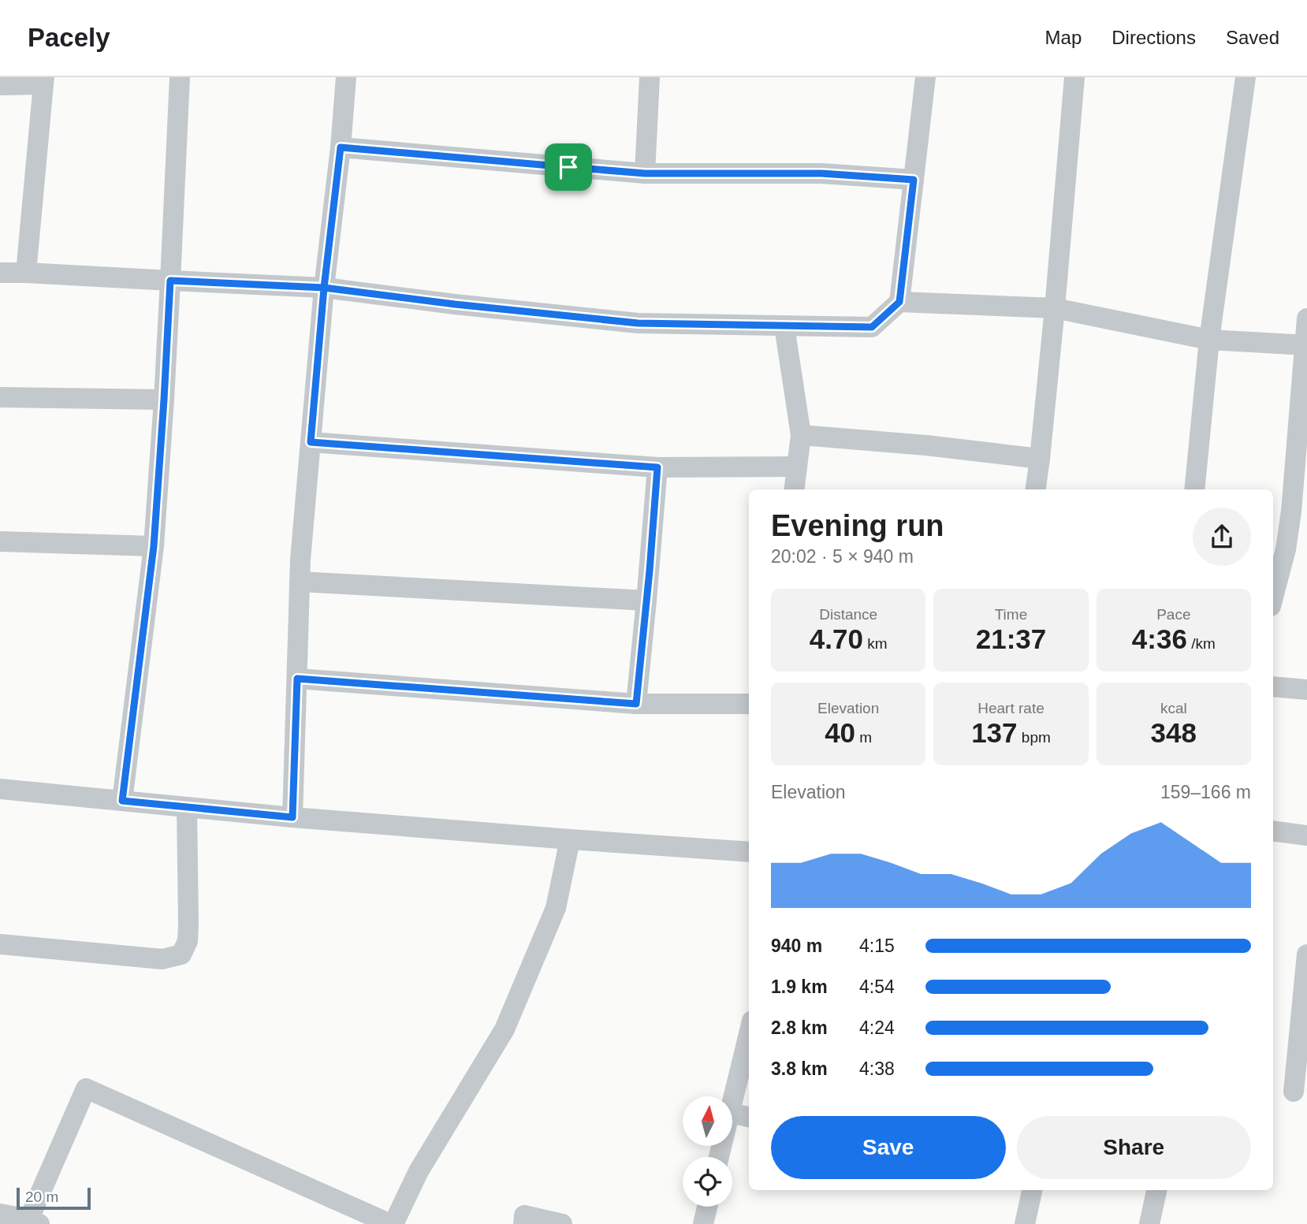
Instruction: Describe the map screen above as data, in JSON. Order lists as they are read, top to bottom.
{
  "scale_bar": "20 m",
  "north": "top",
  "page": {
    "header": "Pacely",
    "nav": ["Map", "Directions", "Saved"],
    "heading": ["Evening run", "20:02 · 5 × 940 m"],
    "stats": [
      ["Distance", "4.70 km"],
      ["Time", "21:37"],
      ["Pace", "4:36 /km"],
      ["Elevation", "40 m"],
      ["Heart rate", "137 bpm"],
      ["kcal", "348"]
    ],
    "chart": ["Elevation", "159–166 m"],
    "list": [
      {
        "name": "940 m",
        "note": "4:15"
      },
      {
        "name": "1.9 km",
        "note": "4:54"
      },
      {
        "name": "2.8 km",
        "note": "4:24"
      },
      {
        "name": "3.8 km",
        "note": "4:38"
      }
    ],
    "buttons": ["Save", "Share"],
    "scale": "20 m"
  }
}
